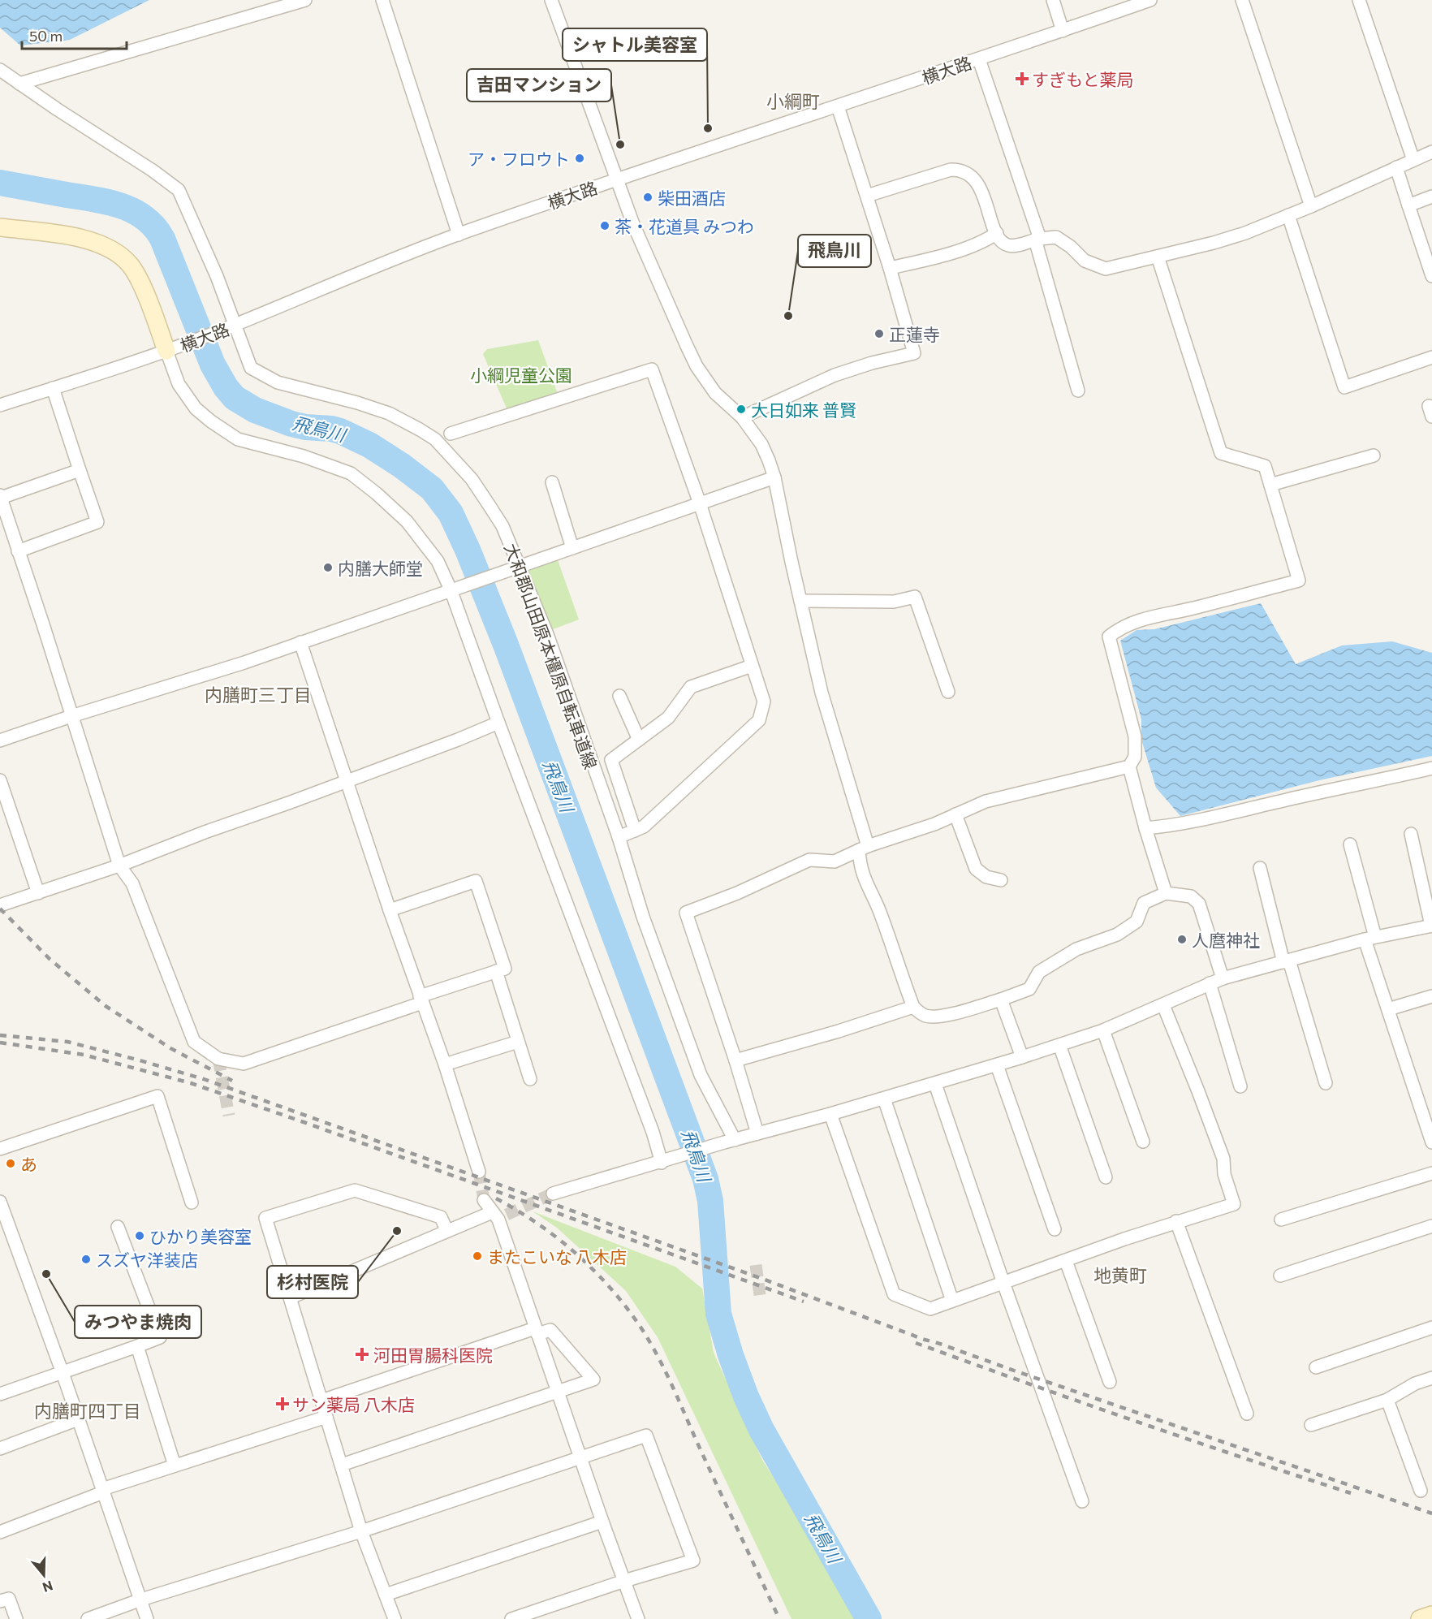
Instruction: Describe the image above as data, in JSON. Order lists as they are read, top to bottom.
{
  "streets": {
    "street": ["横大路", "大和郡山田原本橿原自転車道線"]
  },
  "crossings": [
    ["横大路", "大和郡山田原本橿原自転車道線"]
  ],
  "districts": [
    "小綱町",
    "内膳町三丁目",
    "地黄町",
    "内膳町四丁目"
  ],
  "water": ["飛鳥川"],
  "parks": ["小綱児童公園"],
  "places": {
    "health": ["すぎもと薬局", "河田胃腸科医院", "サン薬局 八木店"],
    "other": [
      "シャトル美容室",
      "吉田マンション",
      "ア・フロウト",
      "柴田酒店",
      "茶・花道具 みつわ",
      "飛鳥川",
      "正蓮寺",
      "大日如来 普賢",
      "内膳大師堂",
      "人麿神社",
      "あ",
      "杉村医院",
      "ひかり美容室",
      "またこいな 八木店",
      "スズヤ洋装店",
      "みつやま焼肉"
    ]
  },
  "scale_bar": "50 m",
  "north": "bottom"
}
